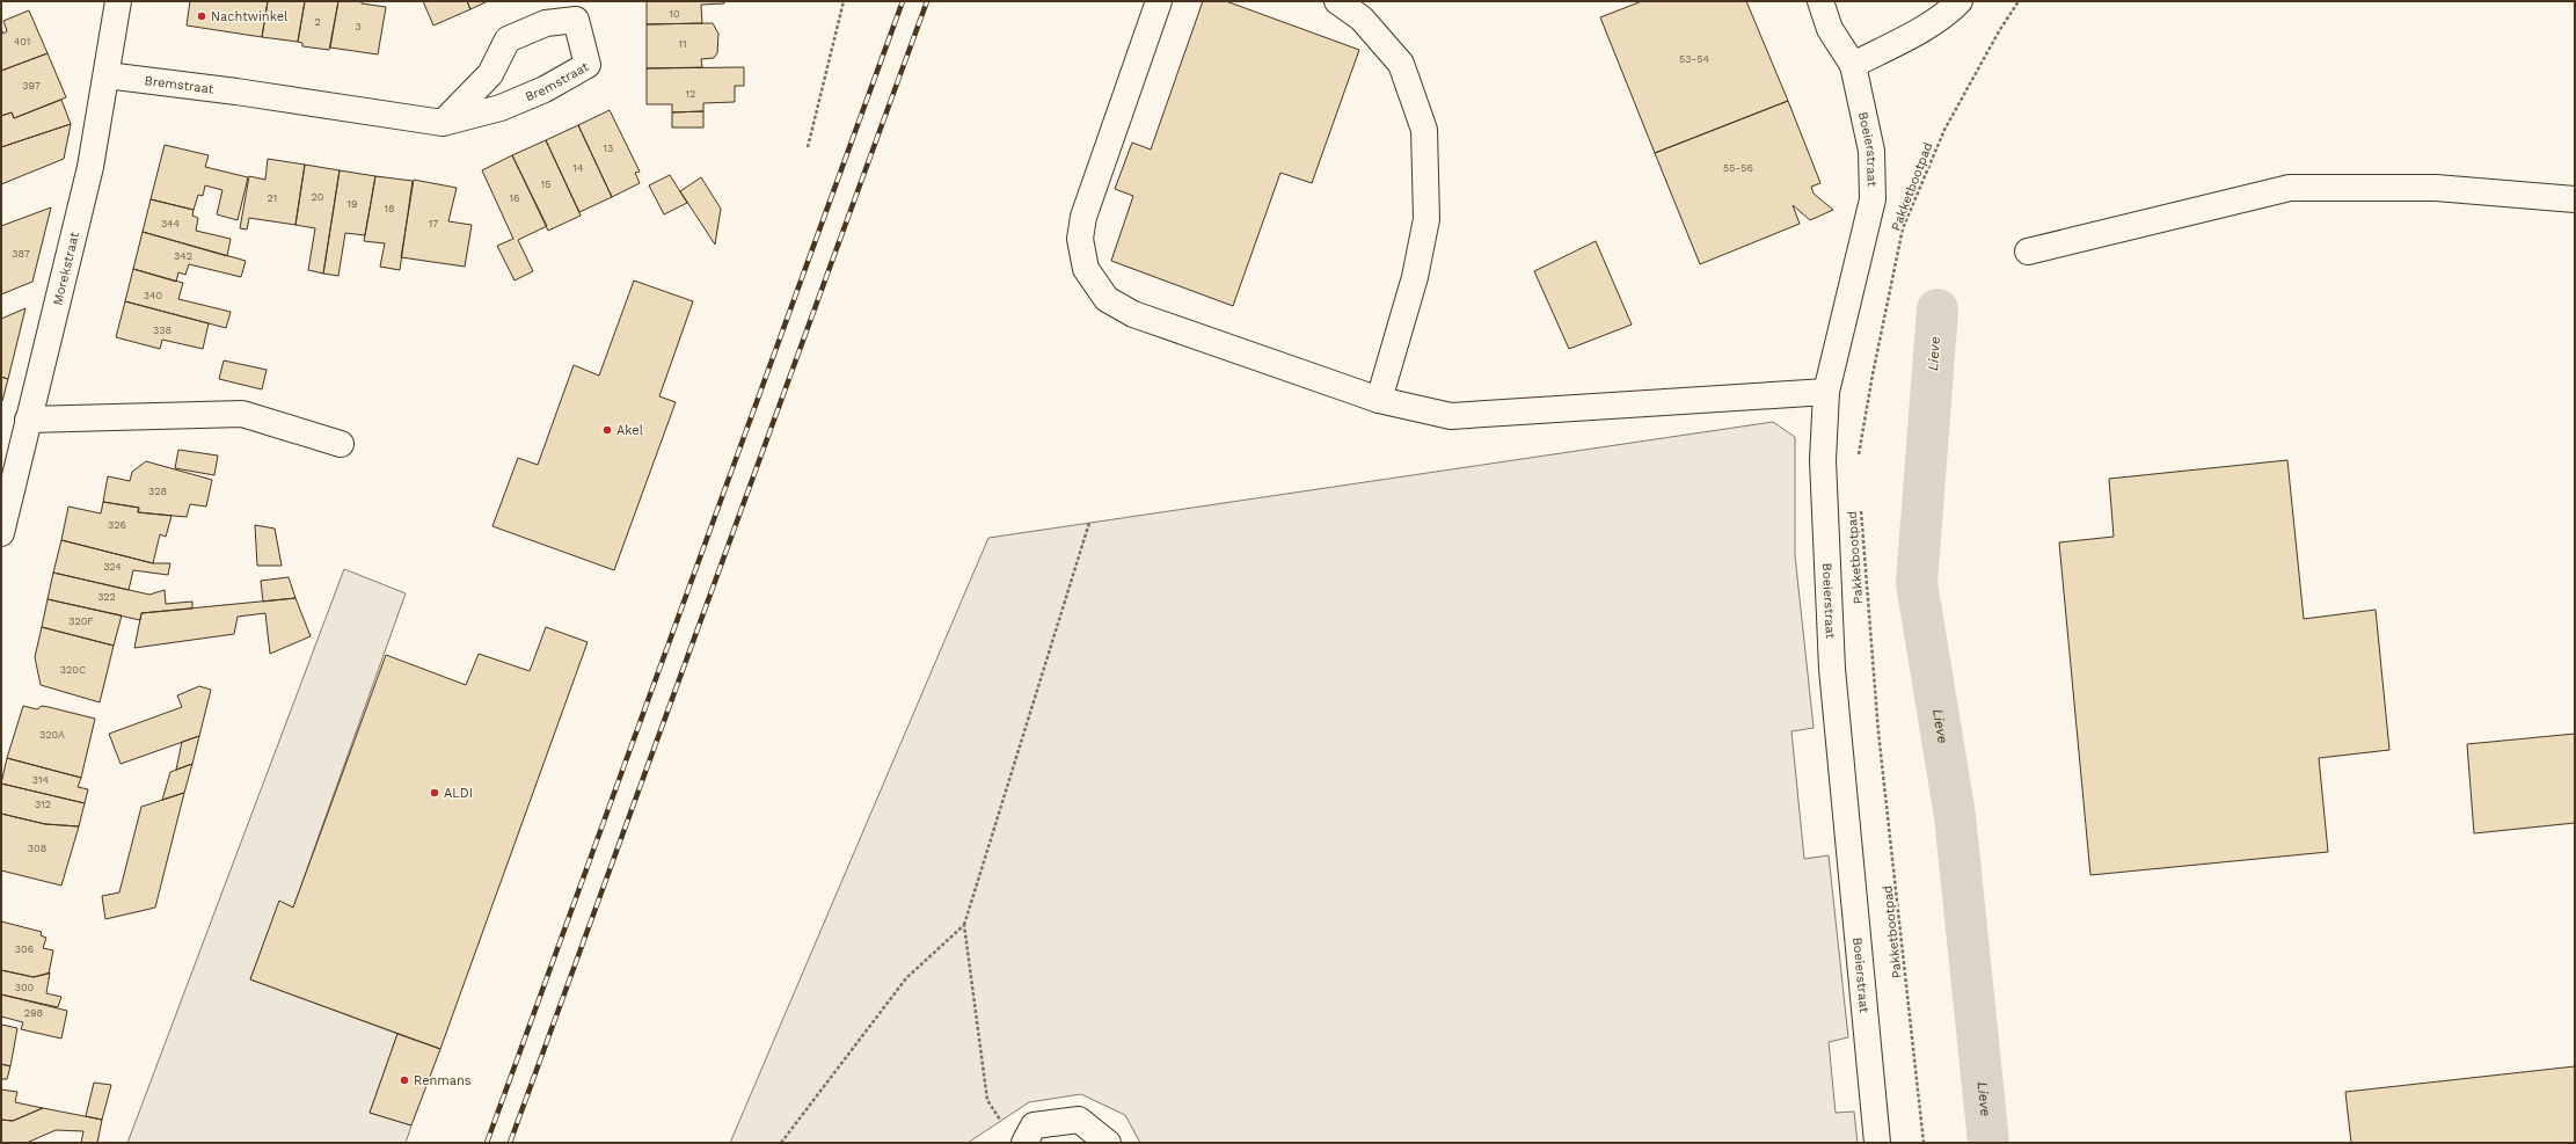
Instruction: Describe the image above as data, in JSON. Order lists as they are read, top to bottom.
{
  "streets": {
    "street": ["Bremstraat", "Boeierstraat", "Morekstraat"],
    "path": ["Pakketbootpad"]
  },
  "crossings": [
    ["Bremstraat", "Morekstraat"]
  ],
  "water": ["Lieve"],
  "places": [
    "Nachtwinkel",
    "Akel",
    "ALDI",
    "Renmans"
  ],
  "house_numbers": [
    "10",
    "2",
    "3",
    "401",
    "11",
    "53-54",
    "397",
    "12",
    "13",
    "14",
    "55-56",
    "15",
    "20",
    "21",
    "16",
    "19",
    "18",
    "344",
    "17",
    "387",
    "342",
    "340",
    "338",
    "328",
    "326",
    "324",
    "322",
    "320F",
    "320C",
    "320A",
    "314",
    "312",
    "308",
    "306",
    "300",
    "298"
  ]
}
